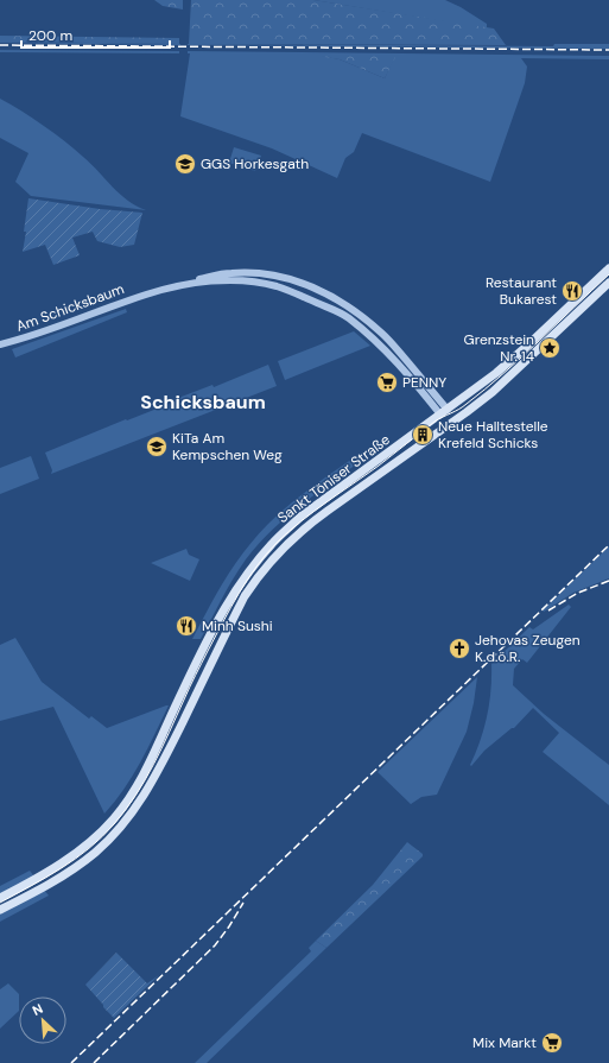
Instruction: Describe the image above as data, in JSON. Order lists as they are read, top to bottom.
{
  "streets": {
    "main road": ["Sankt Töniser Straße"],
    "street": ["Am Schicksbaum"]
  },
  "crossings": [
    ["Am Schicksbaum", "Sankt Töniser Straße"]
  ],
  "districts": ["Schicksbaum"],
  "places": {
    "school or university": ["GGS Horkesgath", "KiTa Am Kempschen Weg"],
    "restaurant": ["Restaurant Bukarest", "Minh Sushi"],
    "place": ["Grenzstein Nr. 14"],
    "supermarket": ["PENNY", "Mix Markt"],
    "building": ["Neue Halltestelle Krefeld Schicks"],
    "church": ["Jehovas Zeugen K.d.ö.R."]
  },
  "scale_bar": "200 m",
  "north": "top left"
}
